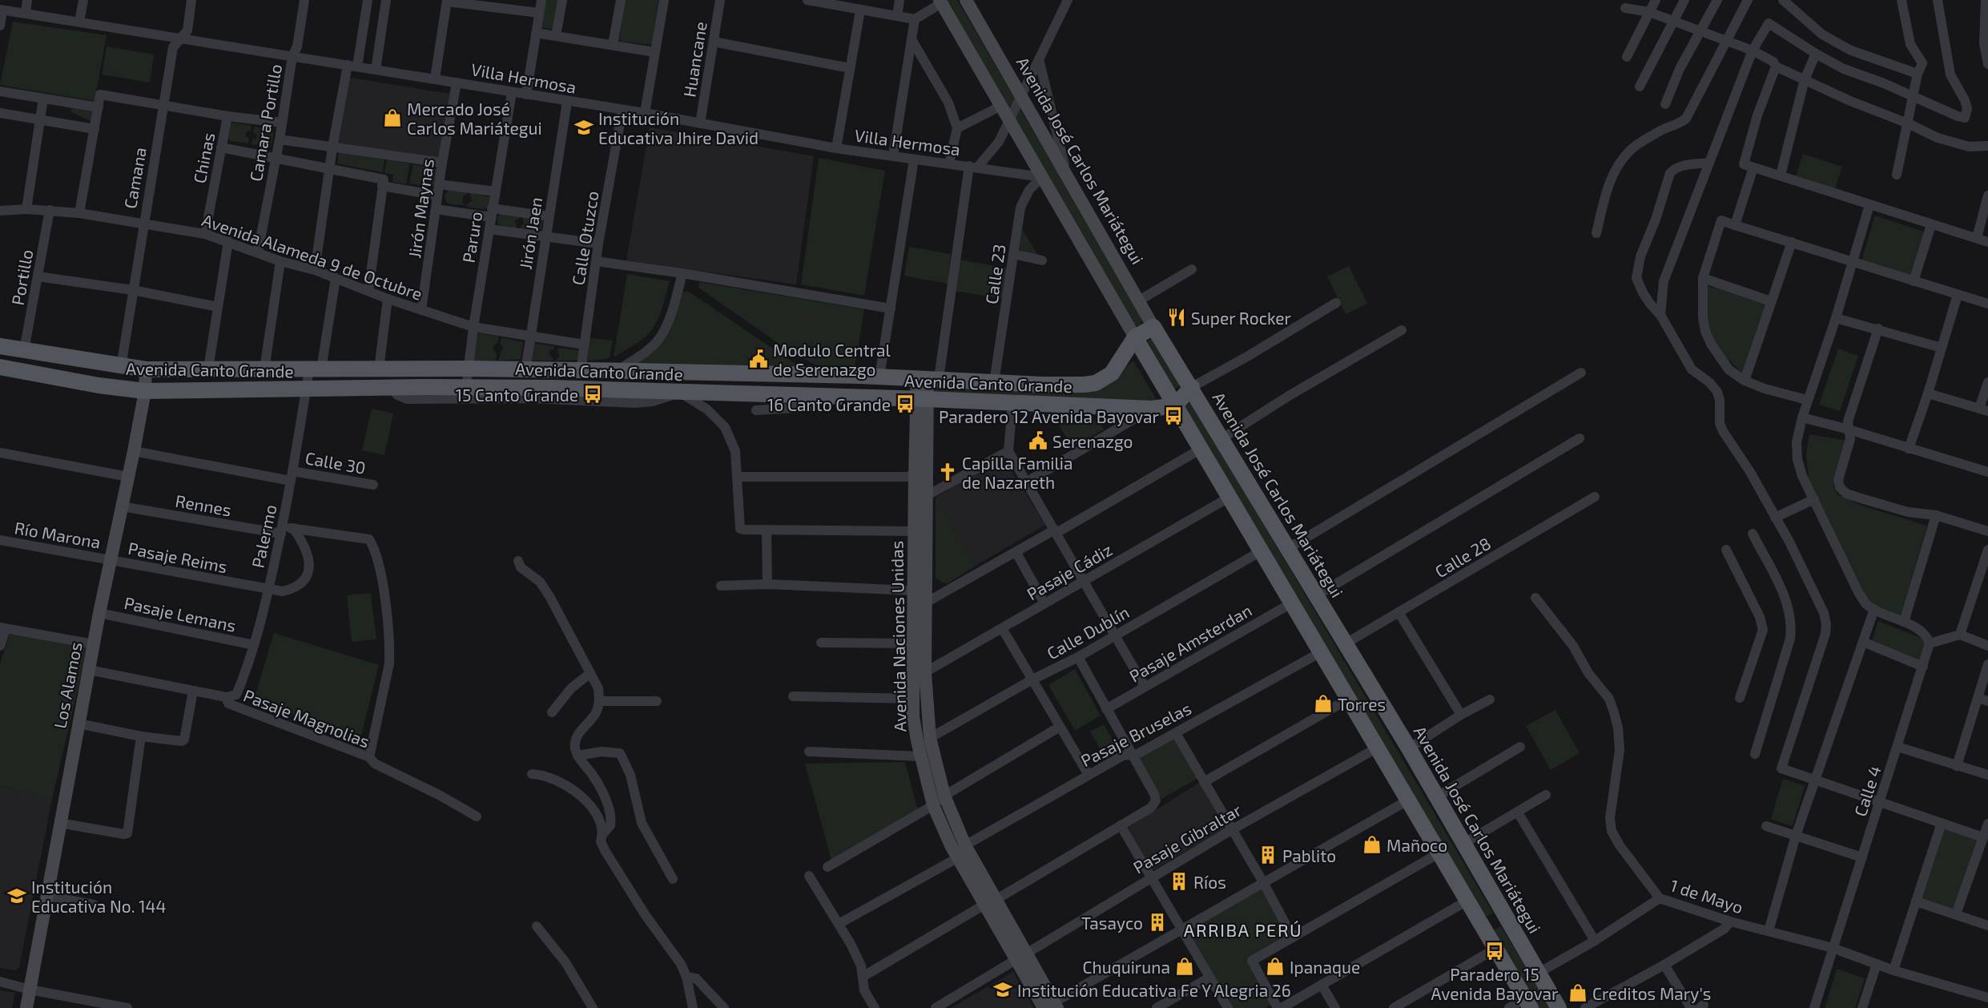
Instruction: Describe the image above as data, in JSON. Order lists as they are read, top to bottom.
{
  "streets": {
    "main road": ["Avenida José Carlos Mariátegui", "Avenida Canto Grande"],
    "street": [
      "Huancane",
      "Villa Hermosa",
      "Camara Portillo",
      "Chinas",
      "Camana",
      "Jirón Maynas",
      "Jirón Jaen",
      "Paruro",
      "Calle Otuzco",
      "Avenida Alameda 9 de Octubre",
      "Calle 23",
      "Portillo",
      "Calle 30",
      "Rennes",
      "Río Marona",
      "Palermo",
      "Pasaje Reims",
      "Calle 28",
      "Pasaje Cádiz",
      "Pasaje Lemans",
      "Calle Dublín",
      "Avenida Naciones Unidas",
      "Pasaje Amsterdan",
      "Los Alamos",
      "Pasaje Magnolias",
      "Pasaje Bruselas",
      "Calle 4",
      "Pasaje Gibraltar",
      "1 de Mayo"
    ]
  },
  "crossings": [
    ["Huancane", "Villa Hermosa"],
    ["Villa Hermosa", "Camara Portillo"],
    ["Villa Hermosa", "Camana"],
    ["Villa Hermosa", "Jirón Maynas"],
    ["Villa Hermosa", "Jirón Jaen"],
    ["Villa Hermosa", "Paruro"],
    ["Villa Hermosa", "Calle Otuzco"],
    ["Villa Hermosa", "Calle 23"],
    ["Camara Portillo", "Avenida Alameda 9 de Octubre"],
    ["Chinas", "Avenida Alameda 9 de Octubre"],
    ["Avenida José Carlos Mariátegui", "Avenida Canto Grande"],
    ["Avenida José Carlos Mariátegui", "Calle 28"],
    ["Camana", "Avenida Alameda 9 de Octubre"],
    ["Camana", "Avenida Canto Grande"],
    ["Jirón Maynas", "Avenida Alameda 9 de Octubre"],
    ["Jirón Jaen", "Avenida Alameda 9 de Octubre"],
    ["Jirón Jaen", "Avenida Canto Grande"],
    ["Paruro", "Avenida Alameda 9 de Octubre"],
    ["Paruro", "Avenida Canto Grande"],
    ["Calle Otuzco", "Avenida Alameda 9 de Octubre"],
    ["Calle Otuzco", "Avenida Canto Grande"],
    ["Avenida Alameda 9 de Octubre", "Portillo"],
    ["Avenida Alameda 9 de Octubre", "Palermo"],
    ["Calle 23", "Avenida Canto Grande"],
    ["Portillo", "Avenida Canto Grande"],
    ["Avenida Canto Grande", "Palermo"],
    ["Avenida Canto Grande", "Avenida Naciones Unidas"],
    ["Avenida Canto Grande", "Los Alamos"],
    ["Calle 30", "Palermo"],
    ["Calle 30", "Los Alamos"],
    ["Rennes", "Palermo"],
    ["Rennes", "Pasaje Reims"],
    ["Rennes", "Los Alamos"],
    ["Rennes", "Pasaje Magnolias"],
    ["Río Marona", "Pasaje Reims"],
    ["Río Marona", "Los Alamos"],
    ["Palermo", "Pasaje Reims"],
    ["Palermo", "Pasaje Lemans"],
    ["Palermo", "Pasaje Magnolias"],
    ["Pasaje Reims", "Los Alamos"],
    ["Pasaje Cádiz", "Avenida Naciones Unidas"],
    ["Pasaje Lemans", "Los Alamos"],
    ["Calle Dublín", "Avenida Naciones Unidas"],
    ["Avenida Naciones Unidas", "Pasaje Bruselas"],
    ["Avenida Naciones Unidas", "Pasaje Gibraltar"],
    ["Los Alamos", "Pasaje Magnolias"],
    ["Calle 4", "1 de Mayo"]
  ],
  "districts": ["ARRIBA PERÚ"],
  "places": {
    "shop": [
      "Mercado José Carlos Mariátegui",
      "Torres",
      "Mañoco",
      "Chuquiruna",
      "Ipanaque",
      "Creditos Mary's"
    ],
    "school or university": ["Institución Educativa Jhire David", "Institución Educativa No. 144", "Institución Educativa Fe Y Alegria 26"],
    "restaurant": ["Super Rocker"],
    "public building": ["Modulo Central de Serenazgo", "Serenazgo"],
    "bus stop": [
      "15 Canto Grande",
      "16 Canto Grande",
      "Paradero 12 Avenida Bayovar",
      "Paradero 15 Avenida Bayovar"
    ],
    "church": ["Capilla Familia de Nazareth"],
    "building": ["Pablito", "Ríos", "Tasayco"]
  }
}
